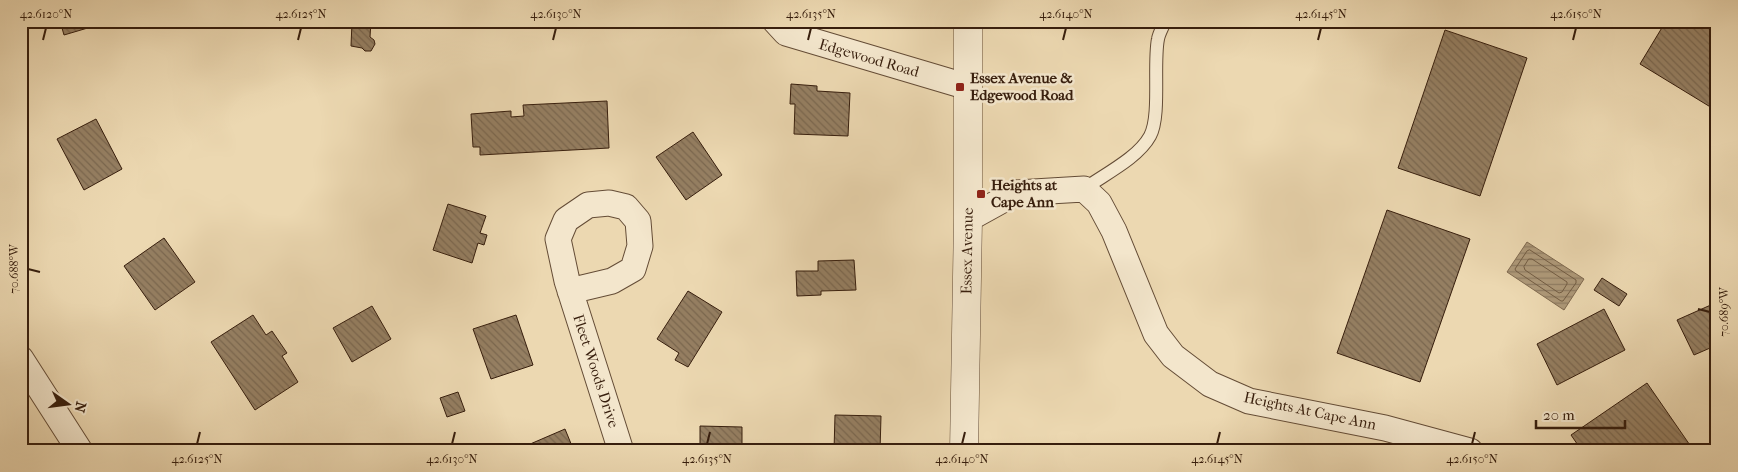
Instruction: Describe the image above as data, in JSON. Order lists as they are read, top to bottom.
{
  "streets": {
    "street": [
      "Edgewood Road",
      "Essex Avenue",
      "Fleet Woods Drive",
      "Heights At Cape Ann"
    ]
  },
  "crossings": [
    ["Edgewood Road", "Essex Avenue"]
  ],
  "places": {
    "transit": ["Essex Avenue & Edgewood Road", "Heights at Cape Ann"]
  },
  "scale_bar": "20 m",
  "north": "right",
  "coordinates": [
    "42.6120°N",
    "42.6125°N",
    "42.6130°N",
    "42.6135°N",
    "42.6140°N",
    "42.6145°N",
    "42.6150°N",
    "70.688°W",
    "70.689°W"
  ]
}
